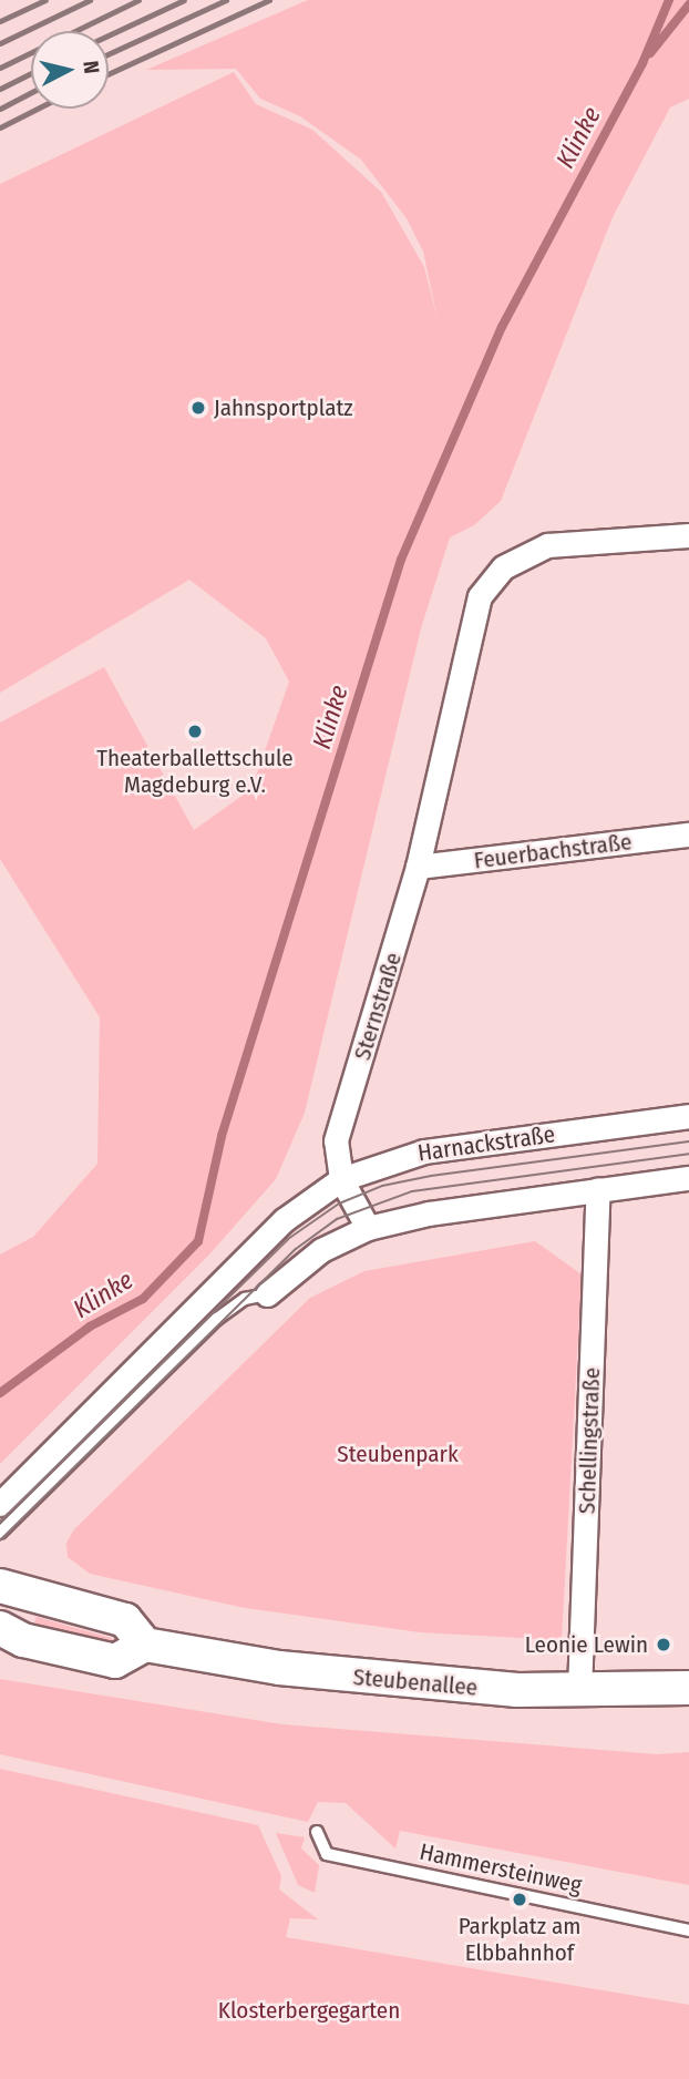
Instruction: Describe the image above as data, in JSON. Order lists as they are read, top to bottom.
{
  "streets": {
    "main road": ["Steubenallee"],
    "street": [
      "Feuerbachstraße",
      "Sternstraße",
      "Harnackstraße",
      "Schellingstraße"
    ],
    "lane": ["Hammersteinweg"]
  },
  "crossings": [
    ["Feuerbachstraße", "Sternstraße"],
    ["Sternstraße", "Harnackstraße"],
    ["Schellingstraße", "Steubenallee"]
  ],
  "water": ["Klinke"],
  "parks": ["Steubenpark", "Klosterbergegarten"],
  "places": [
    "Jahnsportplatz",
    "Theaterballettschule Magdeburg e.V.",
    "Leonie Lewin",
    "Parkplatz am Elbbahnhof"
  ],
  "north": "right"
}
